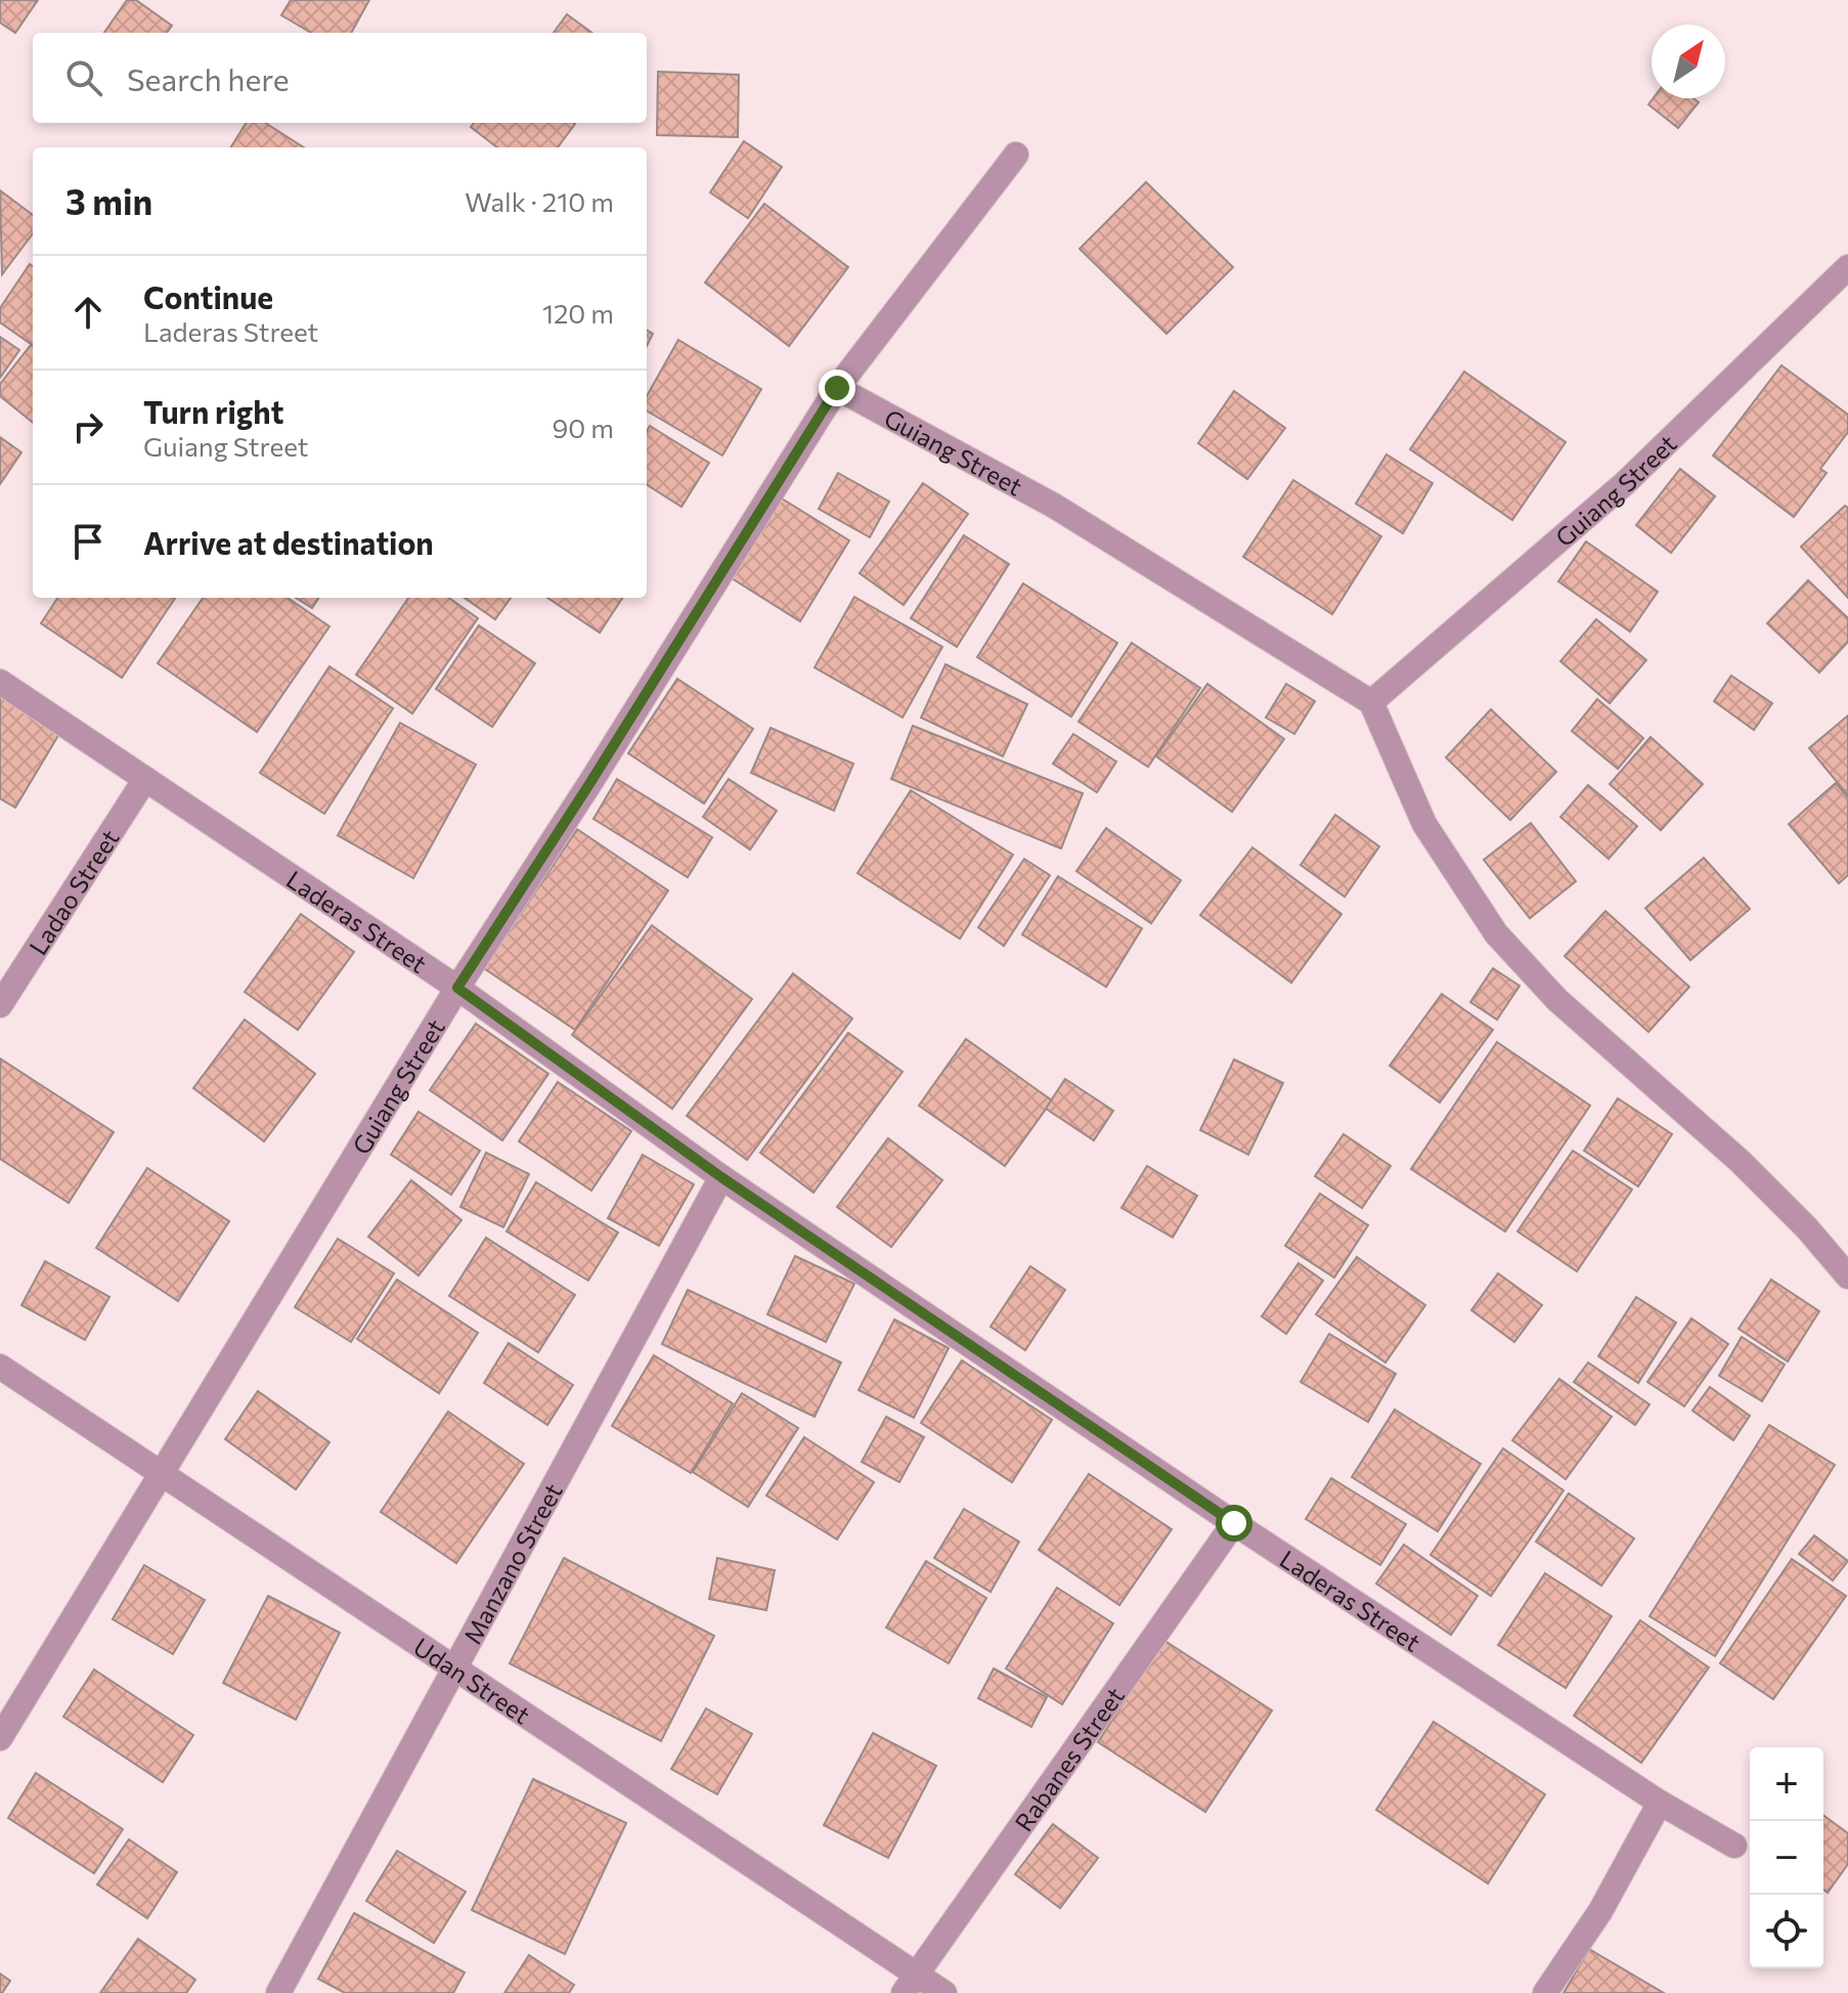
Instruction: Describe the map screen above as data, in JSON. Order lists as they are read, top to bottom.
{
  "streets": {
    "street": [
      "Guiang Street",
      "Ladao Street",
      "Laderas Street",
      "Manzano Street",
      "Udan Street",
      "Rabanes Street"
    ]
  },
  "crossings": [
    ["Guiang Street", "Laderas Street"],
    ["Guiang Street", "Udan Street"],
    ["Ladao Street", "Laderas Street"],
    ["Laderas Street", "Manzano Street"],
    ["Laderas Street", "Rabanes Street"],
    ["Manzano Street", "Udan Street"],
    ["Udan Street", "Rabanes Street"]
  ],
  "north": "top right",
  "page": {
    "search": "Search here",
    "heading": ["3 min", "Walk · 210 m"],
    "list": [
      ["Continue", "Laderas Street", "120 m"],
      ["Turn right", "Guiang Street", "90 m"],
      "Arrive at destination"
    ],
    "map_buttons": ["+", "−"]
  }
}
